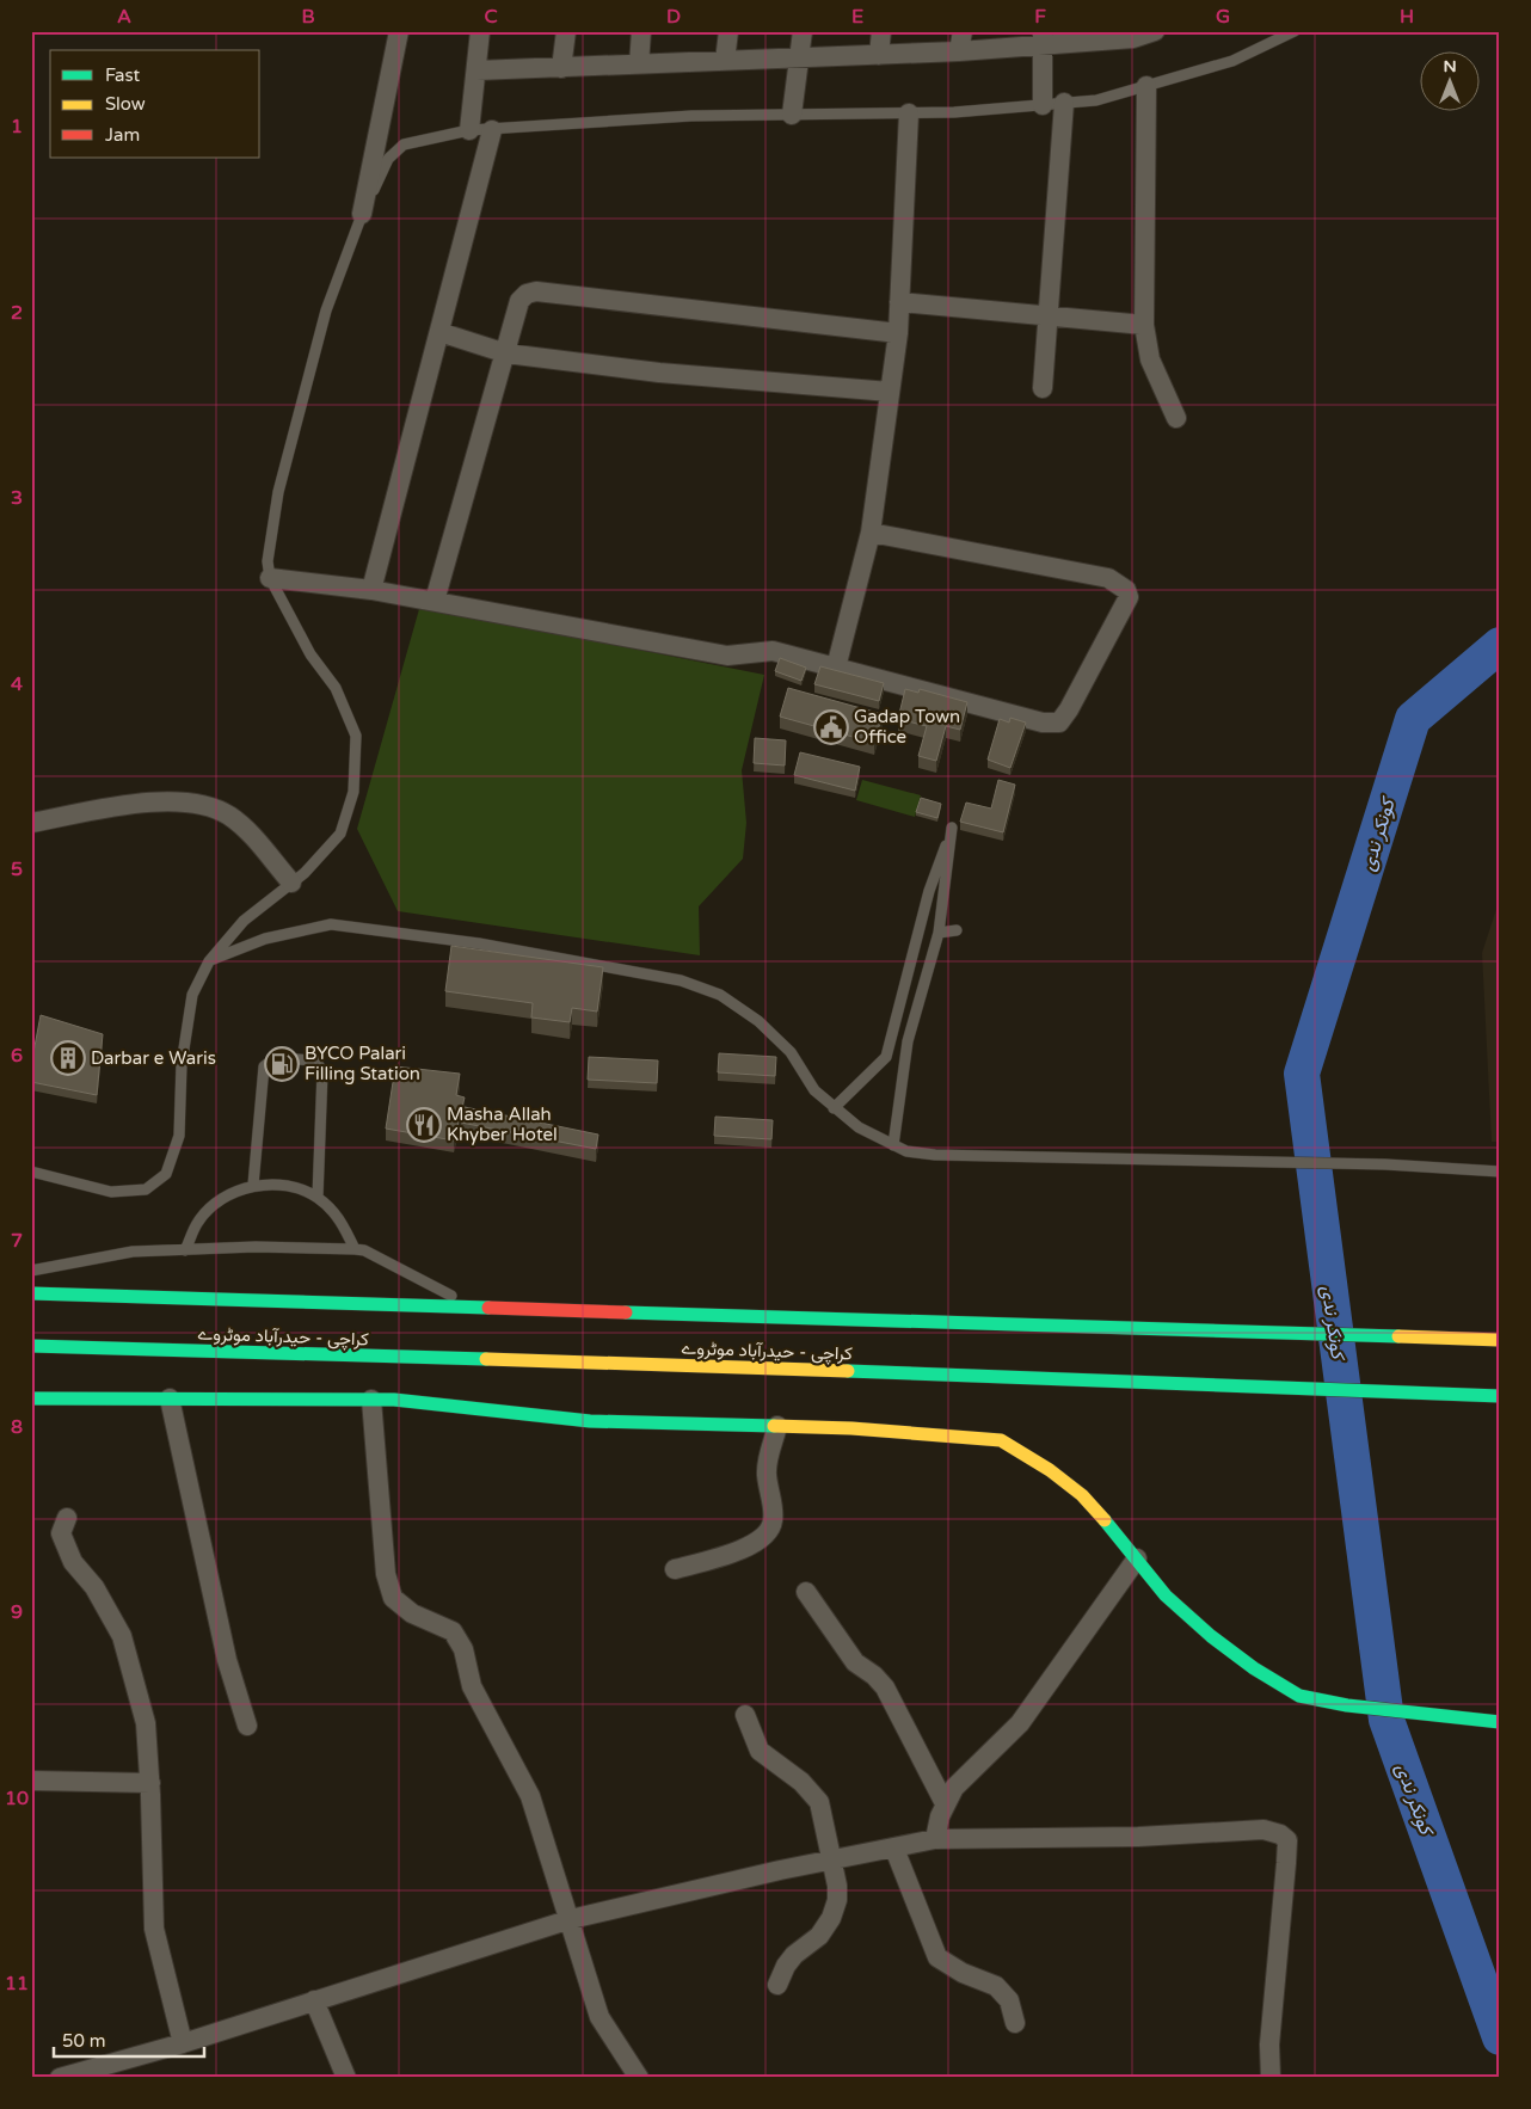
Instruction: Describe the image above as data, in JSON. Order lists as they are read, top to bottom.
{
  "streets": {
    "main road": ["کراچی - حیدرآباد موٹروے"]
  },
  "water": ["کونکر ندی"],
  "places": {
    "public building": ["Gadap Town Office"],
    "building": ["Darbar e Waris"],
    "fuel station": ["BYCO Palari Filling Station"],
    "restaurant": ["Masha Allah Khyber Hotel"]
  },
  "legend": ["Fast", "Slow", "Jam"],
  "scale_bar": "50 m",
  "north": "top",
  "grid": {
    "columns": [
      "A",
      "B",
      "C",
      "D",
      "E",
      "F",
      "G",
      "H"
    ],
    "rows": [
      "1",
      "2",
      "3",
      "4",
      "5",
      "6",
      "7",
      "8",
      "9",
      "10",
      "11"
    ]
  }
}
